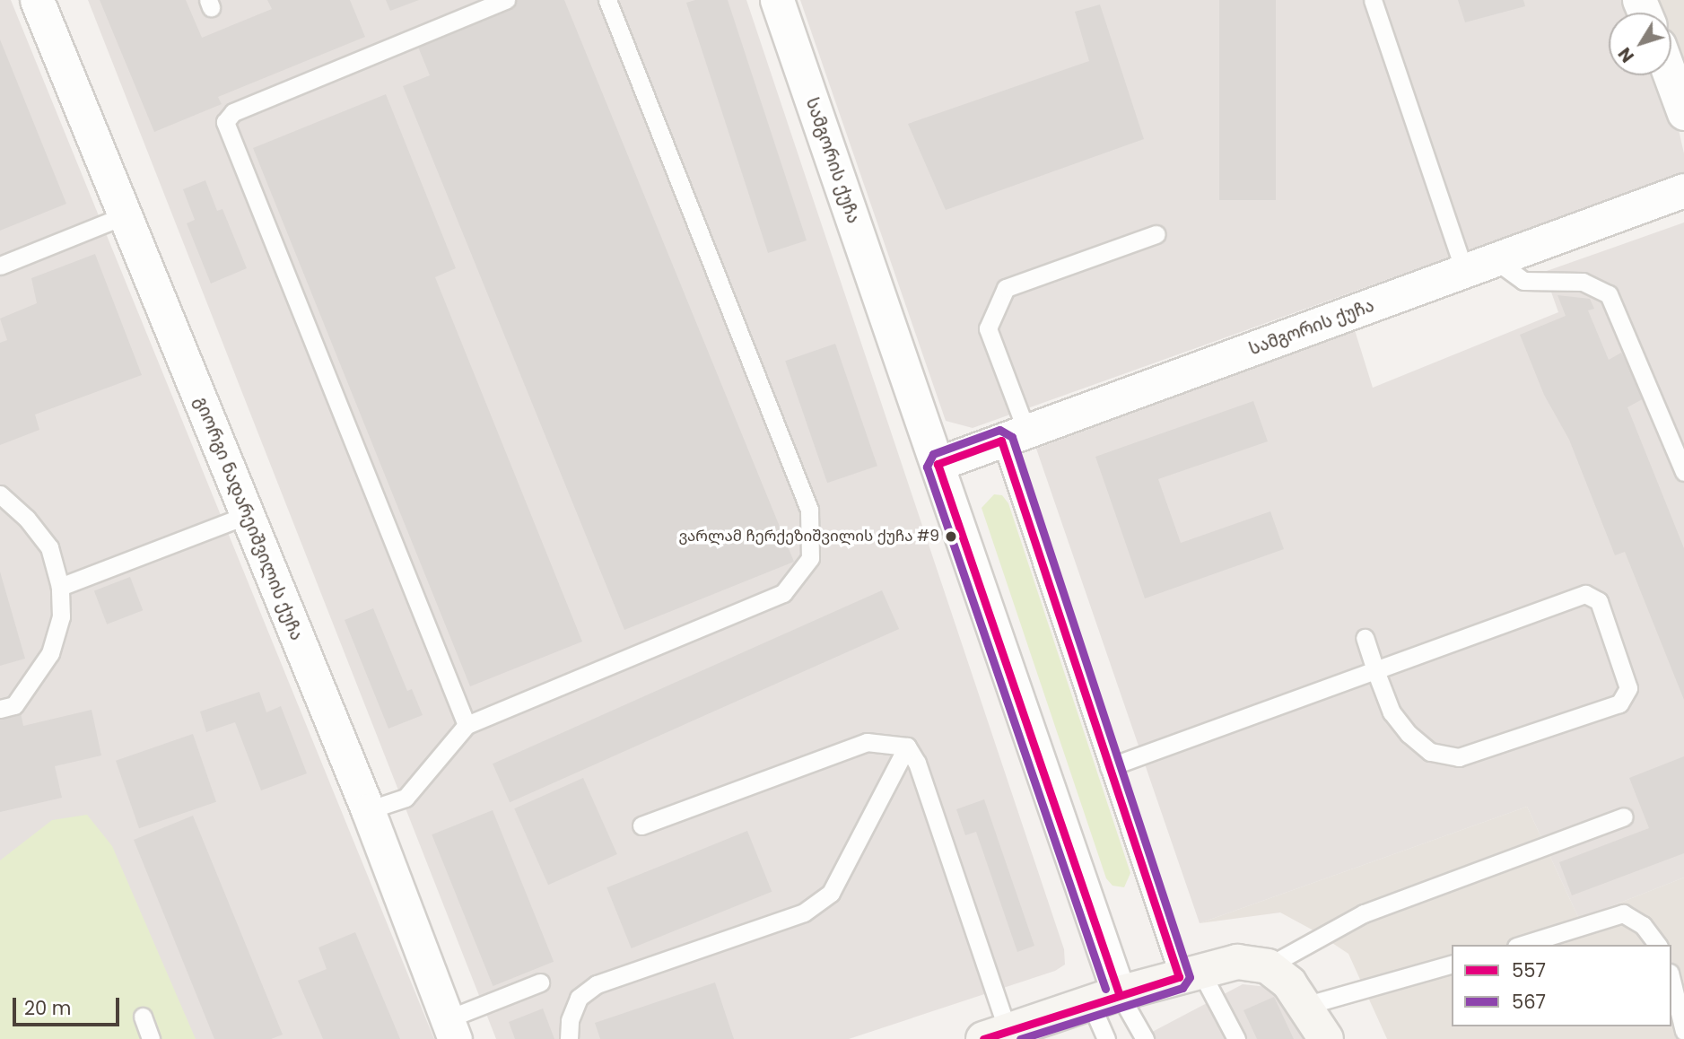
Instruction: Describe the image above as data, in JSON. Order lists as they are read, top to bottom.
{
  "streets": {
    "street": ["სამგორის ქუჩა", "გიორგი ნადარეიშვილის ქუჩა"]
  },
  "places": ["ვარლამ ჩერქეზიშვილის ქუჩა #9"],
  "lines": ["transit line 567", "transit line 557"],
  "legend": ["557", "567"],
  "scale_bar": "20 m",
  "north": "bottom left"
}
